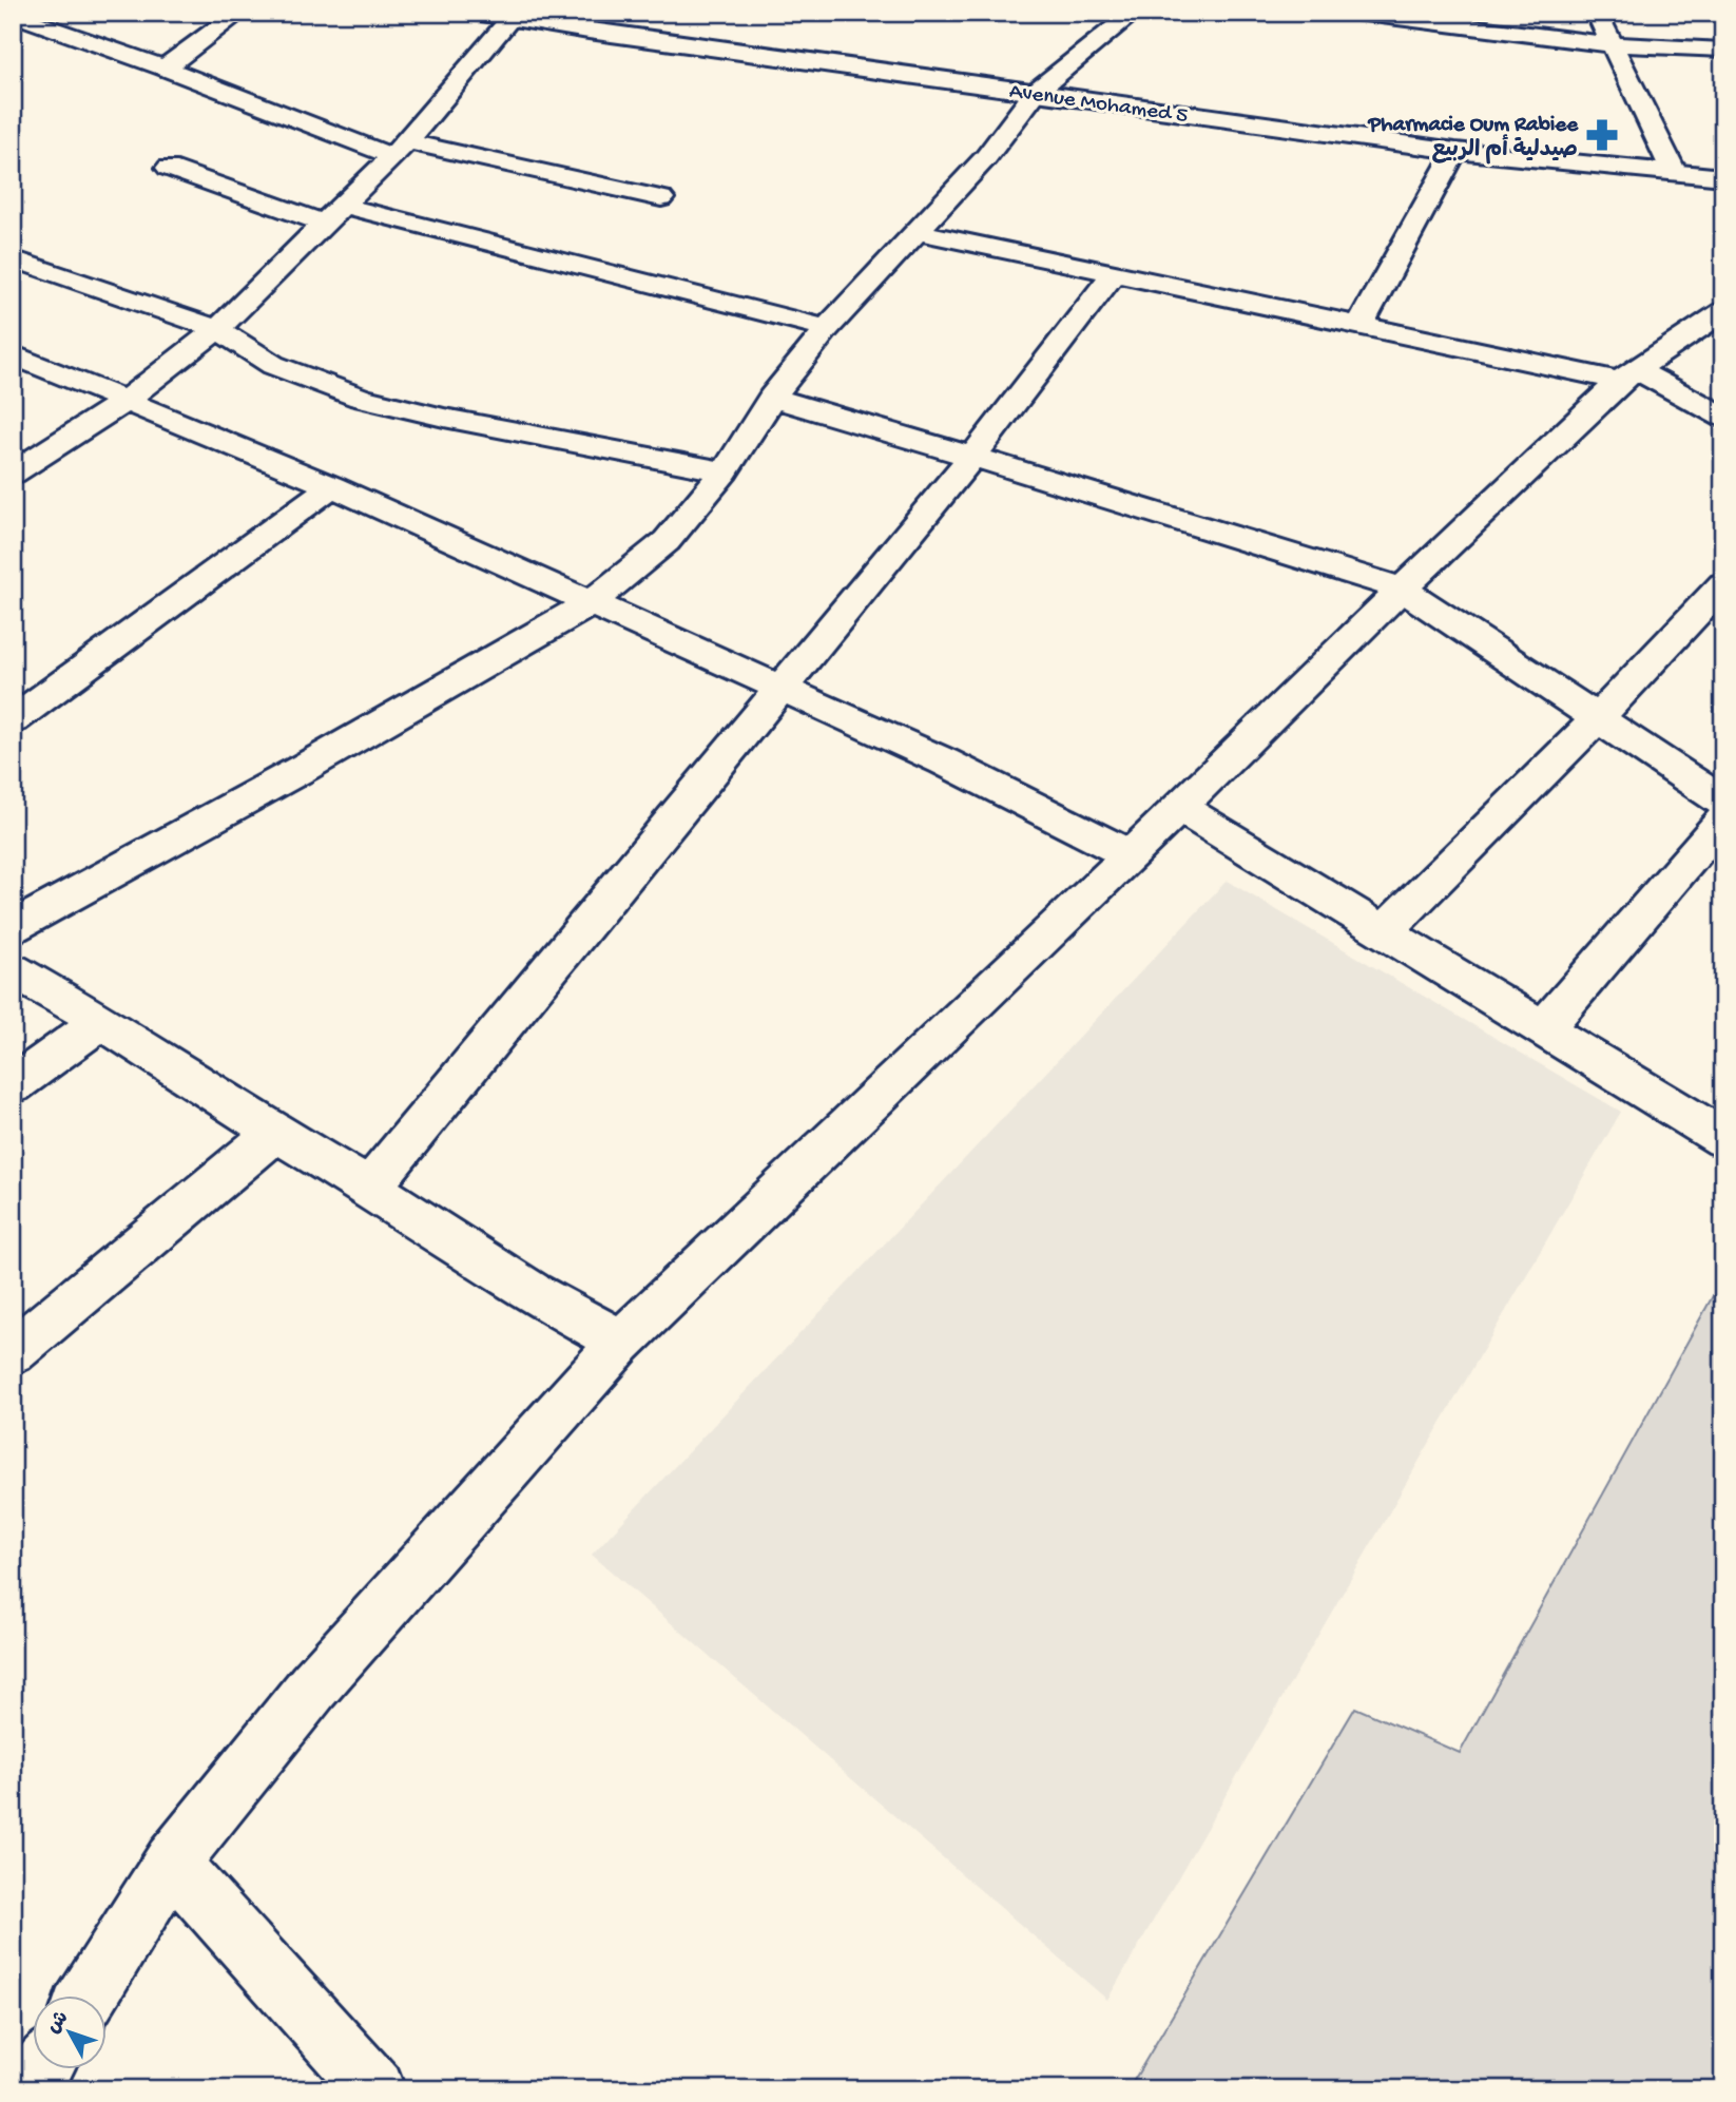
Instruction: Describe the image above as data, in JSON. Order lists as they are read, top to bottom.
{
  "streets": {
    "street": ["Avenue Mohamed 5"]
  },
  "places": {
    "pharmacy": ["Pharmacie Oum Rabiee صيدلية أم الربيع"]
  },
  "north": "top left"
}
